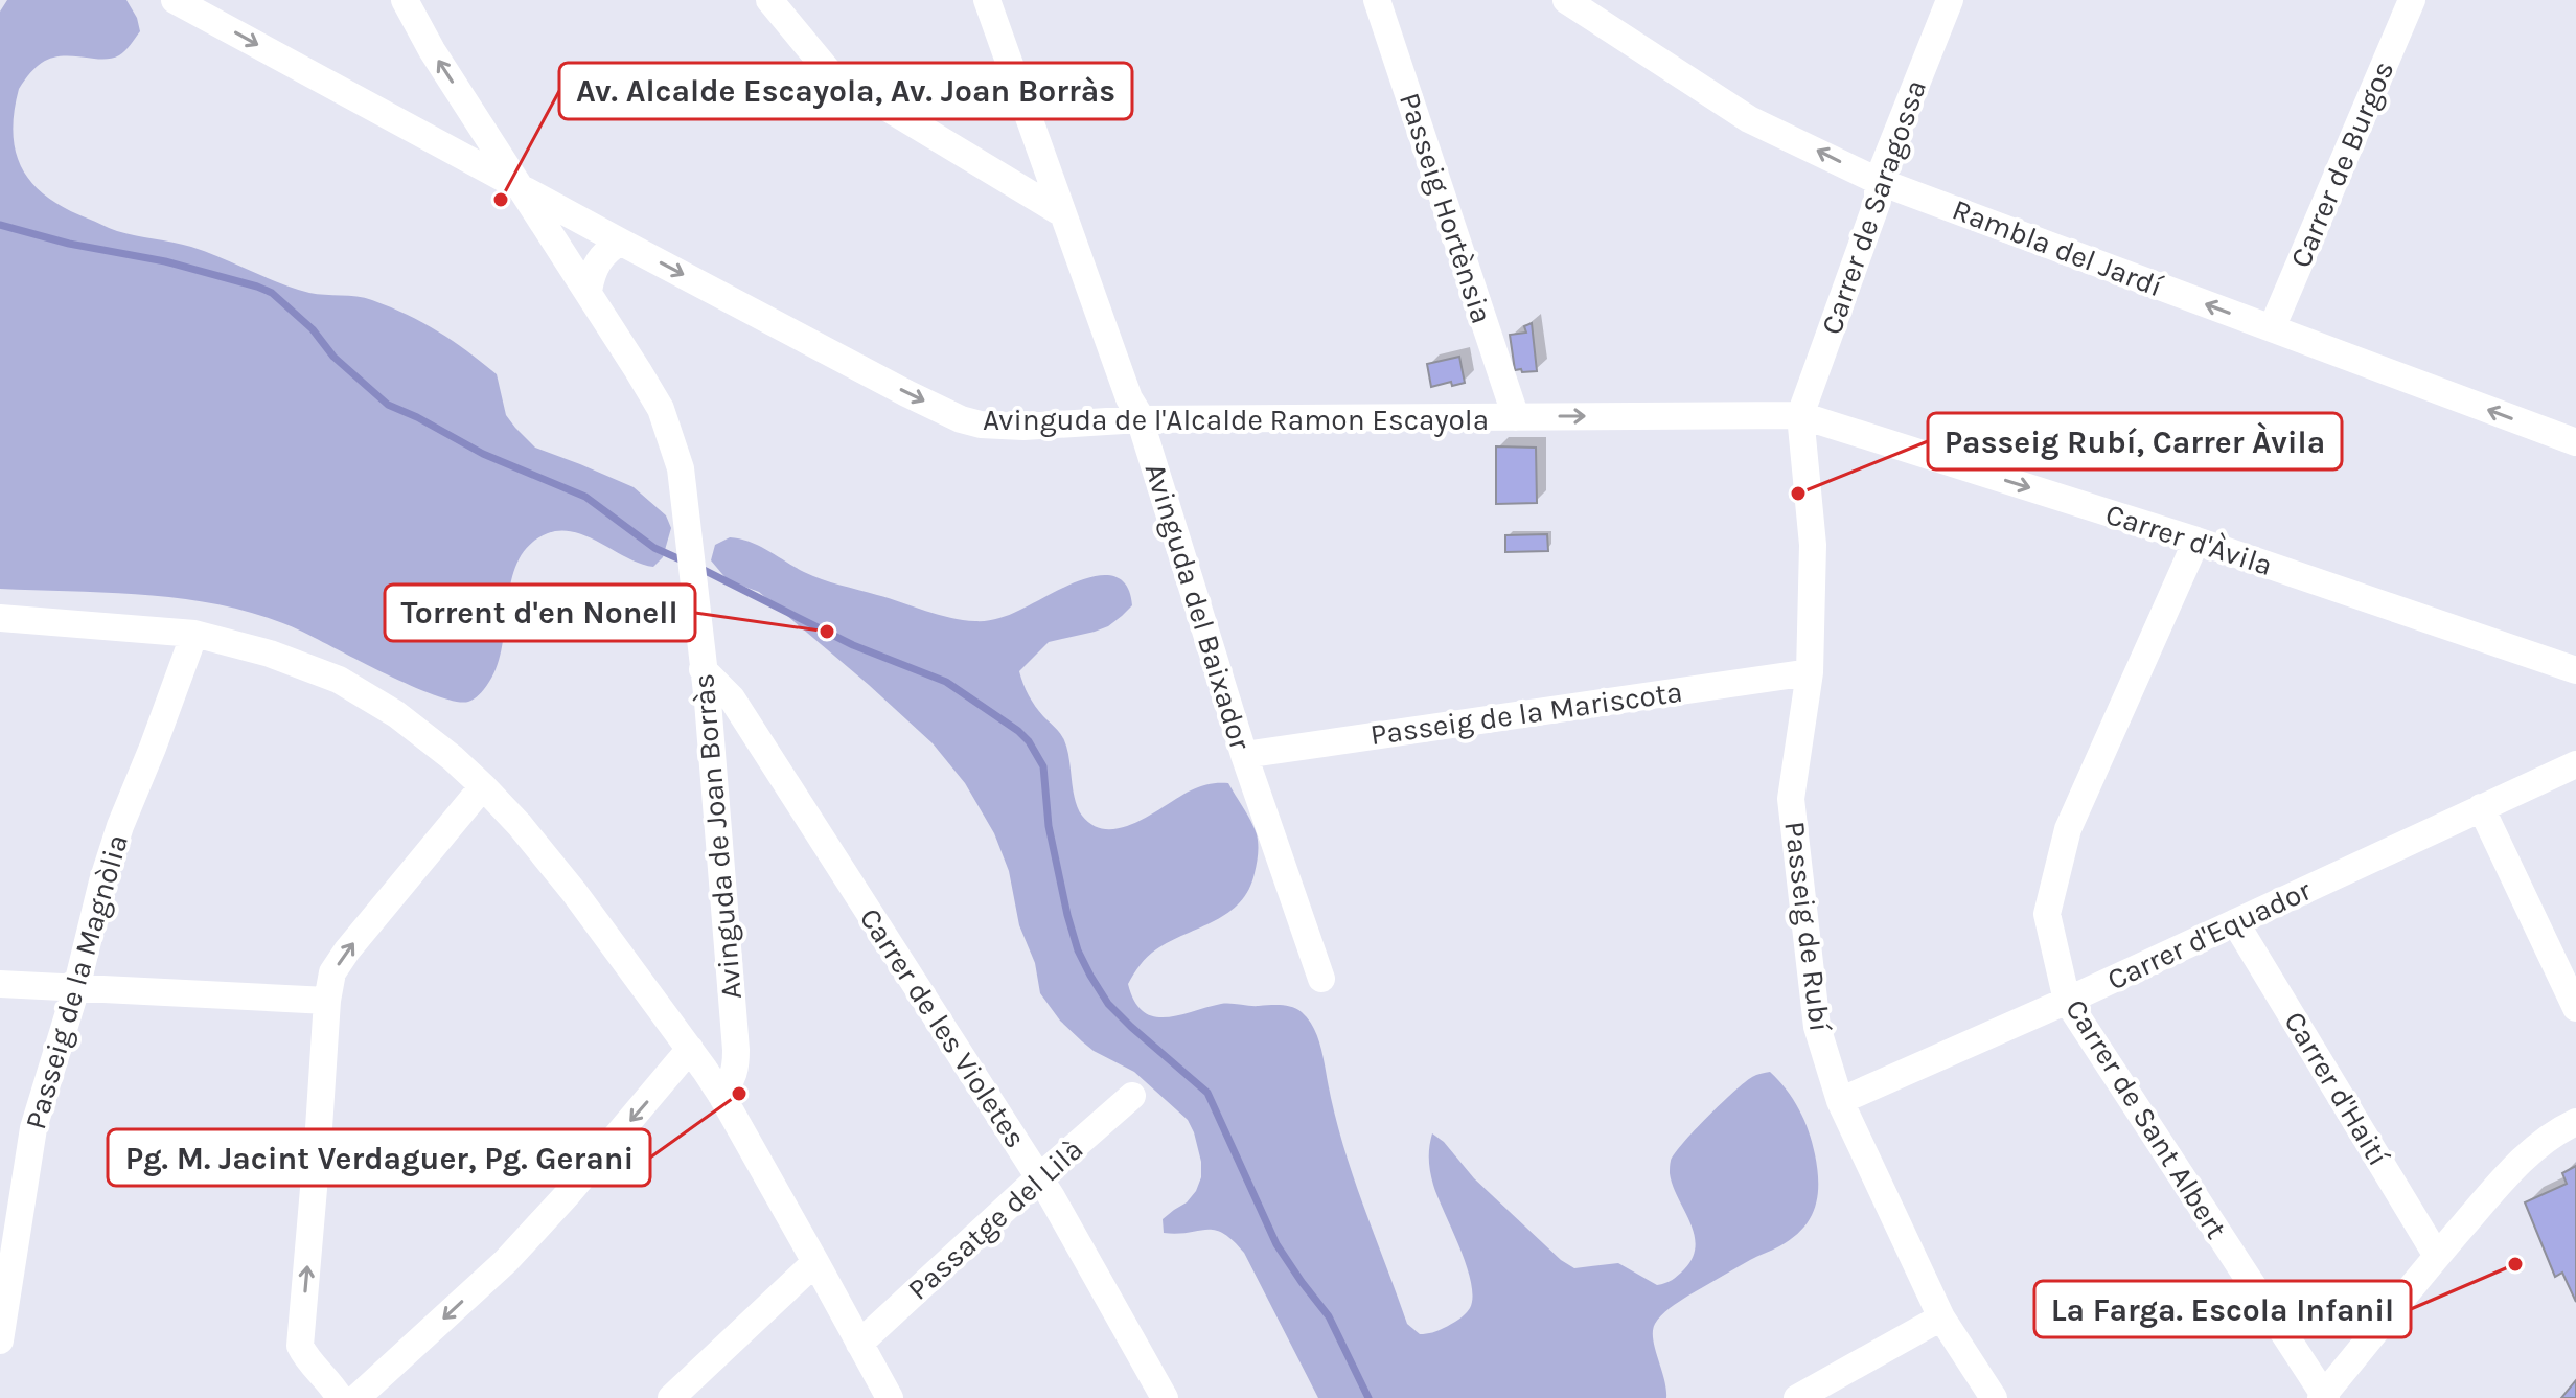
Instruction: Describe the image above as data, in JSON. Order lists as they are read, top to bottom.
{
  "streets": {
    "street": [
      "Carrer de Burgos",
      "Carrer de Saragossa",
      "Passeig Hortènsia",
      "Rambla del Jardí",
      "Avinguda de l'Alcalde Ramon Escayola",
      "Carrer d'Àvila",
      "Avinguda del Baixador",
      "Passeig de la Mariscota",
      "Avinguda de Joan Borràs",
      "Passeig de Rubí",
      "Carrer d'Equador",
      "Passeig de la Magnòlia",
      "Carrer de les Violetes",
      "Carrer d'Haití",
      "Carrer de Sant Albert",
      "Passatge del Lilà"
    ]
  },
  "crossings": [
    ["Carrer de Burgos", "Rambla del Jardí"],
    ["Carrer de Saragossa", "Rambla del Jardí"],
    ["Carrer de Saragossa", "Avinguda de l'Alcalde Ramon Escayola"],
    ["Carrer de Saragossa", "Carrer d'Àvila"],
    ["Carrer de Saragossa", "Passeig de Rubí"],
    ["Passeig Hortènsia", "Avinguda de l'Alcalde Ramon Escayola"],
    ["Avinguda de l'Alcalde Ramon Escayola", "Carrer d'Àvila"],
    ["Avinguda de l'Alcalde Ramon Escayola", "Avinguda del Baixador"],
    ["Avinguda de l'Alcalde Ramon Escayola", "Avinguda de Joan Borràs"],
    ["Avinguda de l'Alcalde Ramon Escayola", "Passeig de Rubí"],
    ["Carrer d'Àvila", "Passeig de Rubí"],
    ["Carrer d'Àvila", "Carrer de Sant Albert"],
    ["Avinguda del Baixador", "Passeig de la Mariscota"],
    ["Passeig de la Mariscota", "Passeig de Rubí"],
    ["Avinguda de Joan Borràs", "Carrer de les Violetes"],
    ["Passeig de Rubí", "Carrer d'Equador"],
    ["Carrer d'Equador", "Carrer d'Haití"],
    ["Carrer d'Equador", "Carrer de Sant Albert"],
    ["Carrer de les Violetes", "Passatge del Lilà"]
  ],
  "one_way": ["Rambla del Jardí", "Avinguda de l'Alcalde Ramon Escayola", "Carrer d'Àvila"],
  "places": [
    "Av. Alcalde Escayola, Av. Joan Borràs",
    "Passeig Rubí, Carrer Àvila",
    "Torrent d'en Nonell",
    "Pg. M. Jacint Verdaguer, Pg. Gerani",
    "La Farga. Escola Infanil"
  ]
}
